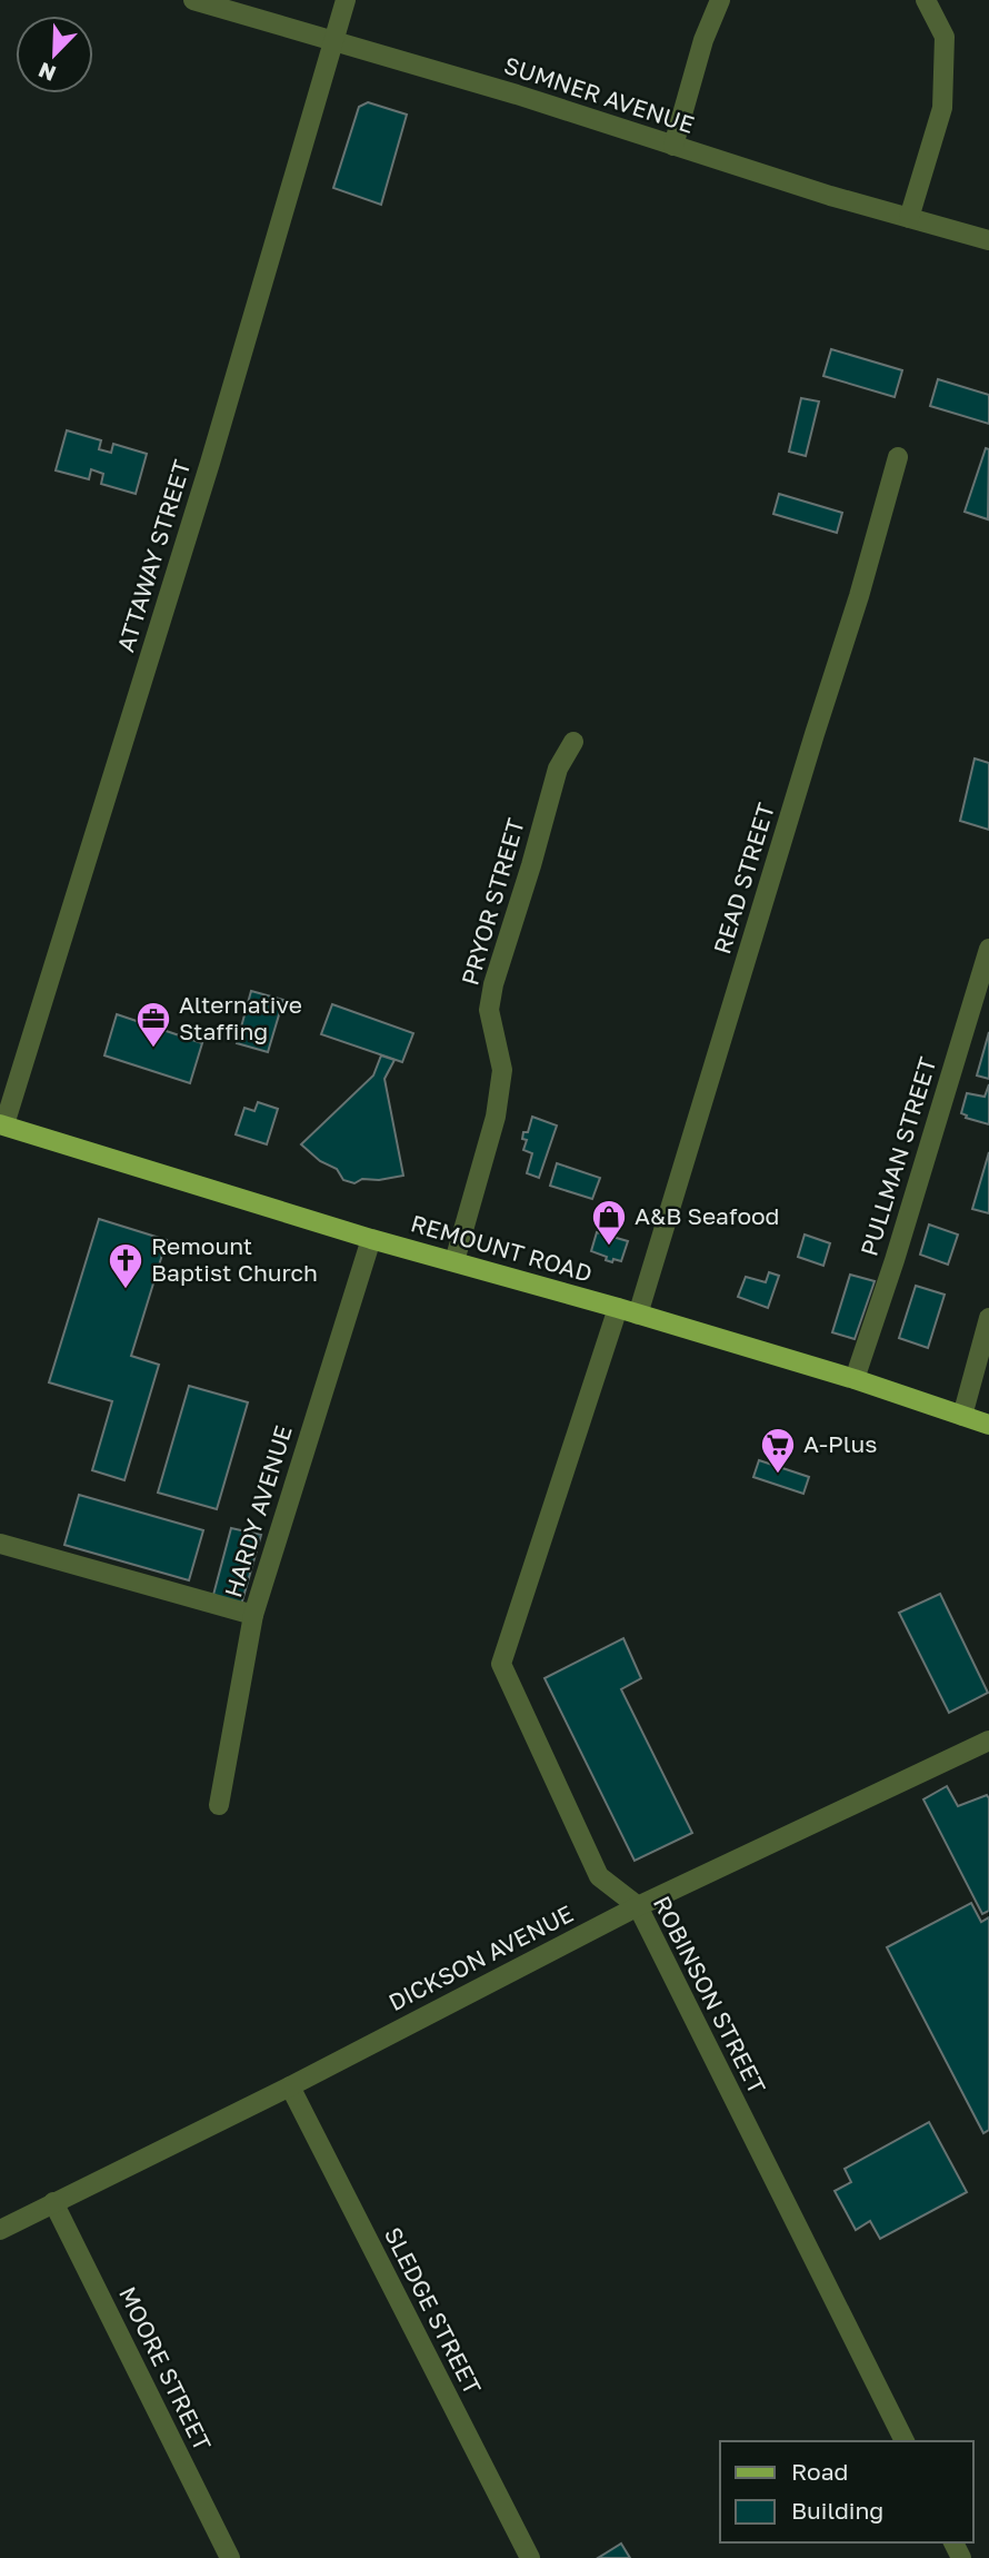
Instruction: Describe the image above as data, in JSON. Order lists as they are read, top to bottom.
{
  "streets": {
    "main road": ["REMOUNT ROAD"],
    "street": [
      "SUMNER AVENUE",
      "ATTAWAY STREET",
      "READ STREET",
      "PRYOR STREET",
      "PULLMAN STREET",
      "HARDY AVENUE",
      "DICKSON AVENUE",
      "ROBINSON STREET",
      "SLEDGE STREET",
      "MOORE STREET"
    ]
  },
  "crossings": [
    ["SUMNER AVENUE", "ATTAWAY STREET"],
    ["ATTAWAY STREET", "REMOUNT ROAD"],
    ["READ STREET", "REMOUNT ROAD"],
    ["PRYOR STREET", "REMOUNT ROAD"],
    ["PULLMAN STREET", "REMOUNT ROAD"],
    ["REMOUNT ROAD", "HARDY AVENUE"],
    ["REMOUNT ROAD", "ROBINSON STREET"],
    ["DICKSON AVENUE", "ROBINSON STREET"],
    ["DICKSON AVENUE", "SLEDGE STREET"],
    ["DICKSON AVENUE", "MOORE STREET"]
  ],
  "places": {
    "office": ["Alternative Staffing"],
    "shop": ["A&B Seafood"],
    "church": ["Remount Baptist Church"],
    "supermarket": ["A-Plus"]
  },
  "legend": ["Road", "Building"],
  "north": "bottom left"
}
